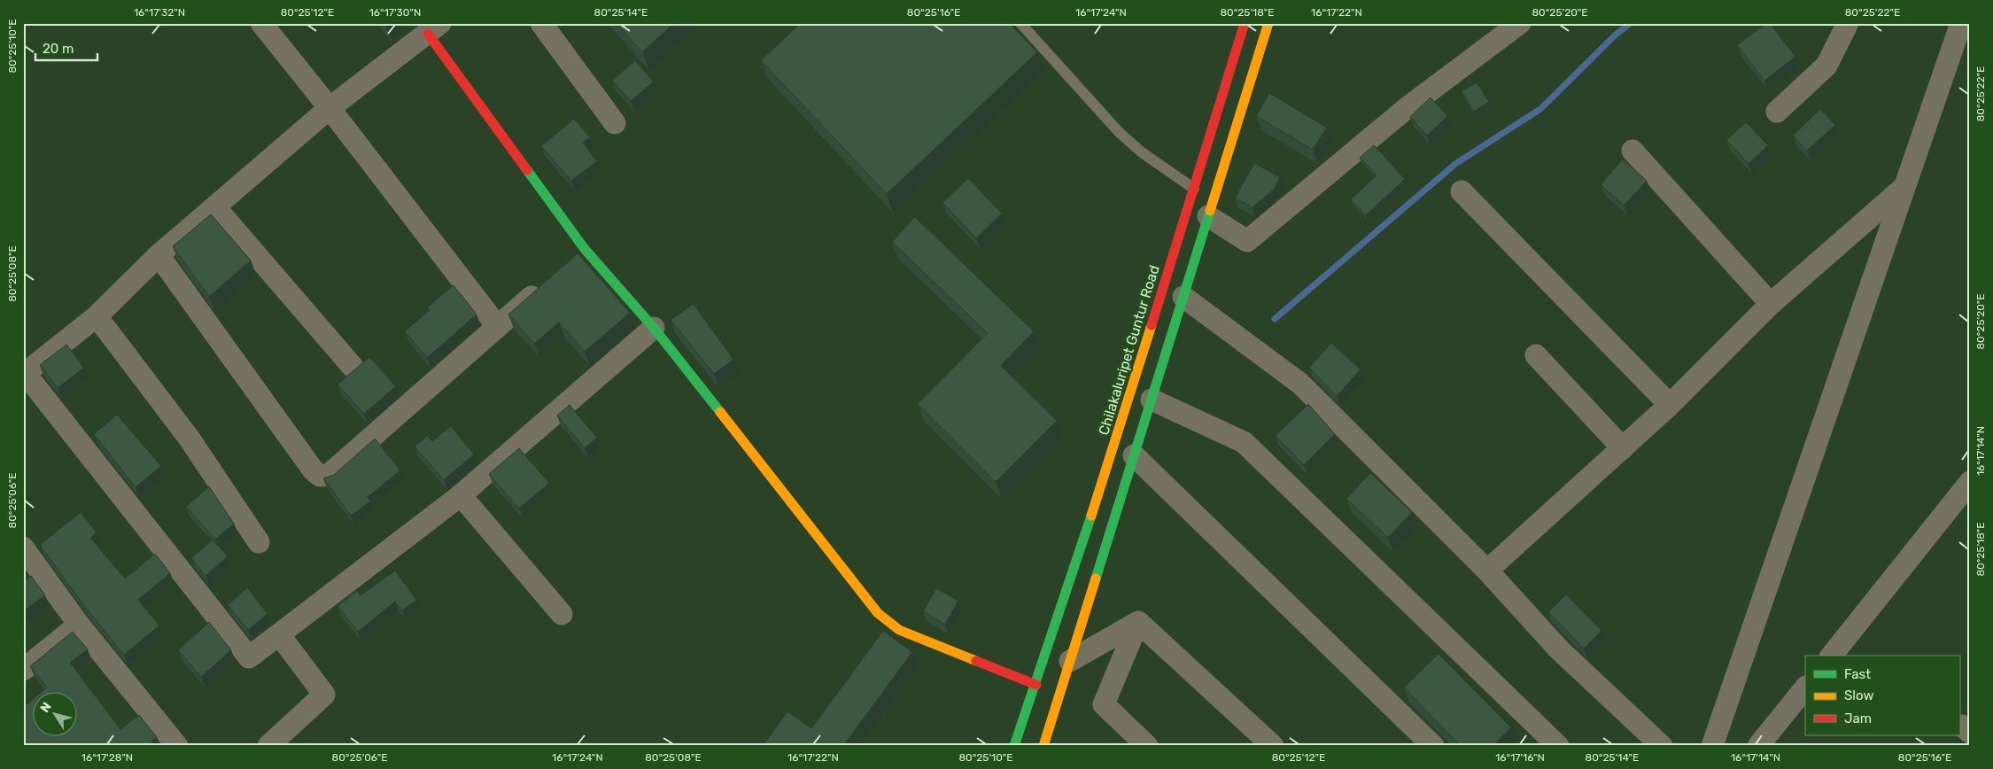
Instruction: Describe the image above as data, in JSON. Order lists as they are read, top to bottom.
{
  "streets": {
    "main road": ["Chilakaluripet Guntur Road"]
  },
  "legend": ["Fast", "Slow", "Jam"],
  "scale_bar": "20 m",
  "north": "top left",
  "coordinates": [
    "16°17'32\"N",
    "80°25'12\"E",
    "16°17'30\"N",
    "80°25'14\"E",
    "80°25'16\"E",
    "16°17'24\"N",
    "80°25'18\"E",
    "16°17'22\"N",
    "80°25'20\"E",
    "80°25'22\"E",
    "80°25'10\"E",
    "80°25'08\"E",
    "16°17'14\"N",
    "80°25'06\"E",
    "16°17'28\"N",
    "16°17'16\"N"
  ]
}
